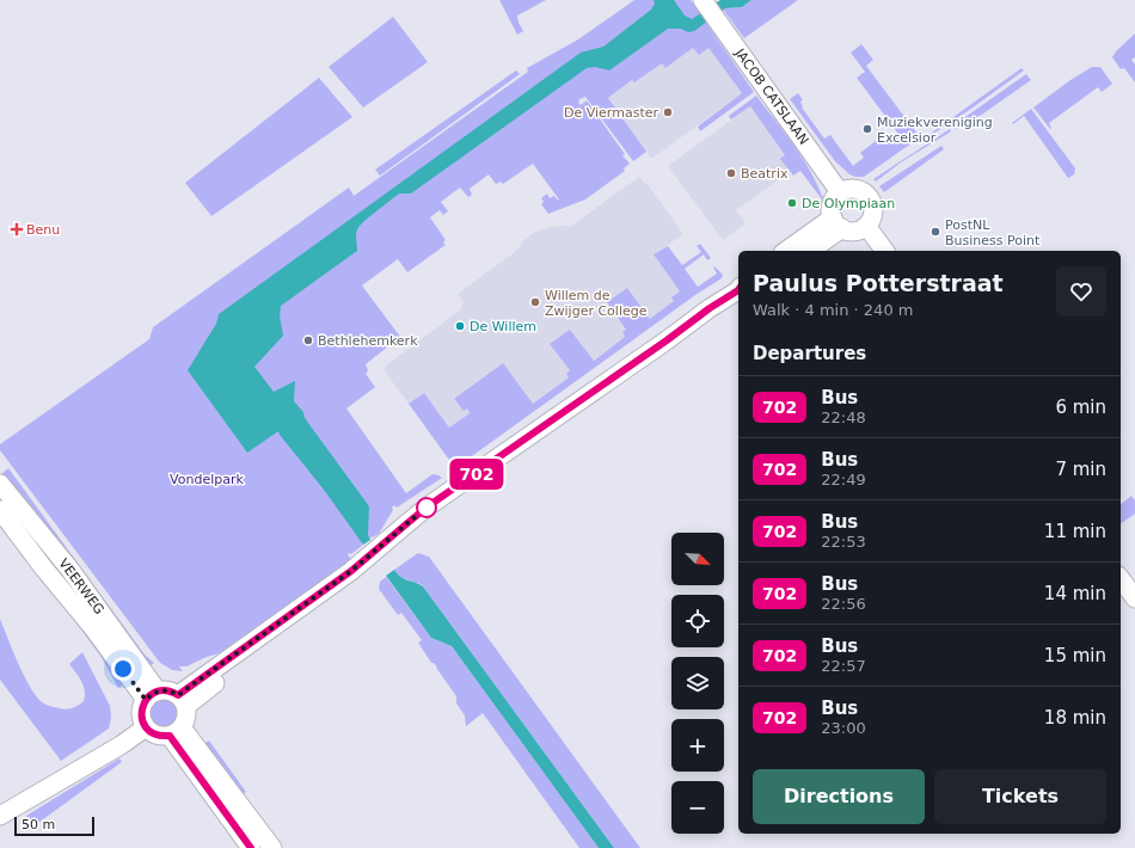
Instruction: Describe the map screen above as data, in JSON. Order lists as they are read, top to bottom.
{
  "streets": {
    "street": ["JACOB CATSLAAN", "VEERWEG"]
  },
  "parks": ["Vondelpark"],
  "places": {
    "other": [
      "De Viermaster",
      "Muziekvereniging Excelsior",
      "Beatrix",
      "De Olympiaan",
      "PostNL Business Point",
      "Willem de Zwijger College",
      "De Willem",
      "Bethlehemkerk"
    ],
    "health": ["Benu"]
  },
  "lines": ["bus line 702"],
  "scale_bar": "50 m",
  "north": "bottom right",
  "page": {
    "on_map": "702",
    "heading": [
      ["Paulus Potterstraat", "Walk · 4 min · 240 m"],
      "Departures"
    ],
    "list": [
      {
        "mark": "702",
        "name": "Bus",
        "note": "22:48",
        "value": "6 min"
      },
      {
        "mark": "702",
        "name": "Bus",
        "note": "22:49",
        "value": "7 min"
      },
      {
        "mark": "702",
        "name": "Bus",
        "note": "22:53",
        "value": "11 min"
      },
      {
        "mark": "702",
        "name": "Bus",
        "note": "22:56",
        "value": "14 min"
      },
      {
        "mark": "702",
        "name": "Bus",
        "note": "22:57",
        "value": "15 min"
      },
      {
        "mark": "702",
        "name": "Bus",
        "note": "23:00",
        "value": "18 min"
      }
    ],
    "map_buttons": ["+", "−"],
    "buttons": ["Directions", "Tickets"],
    "scale": "50 m"
  }
}
